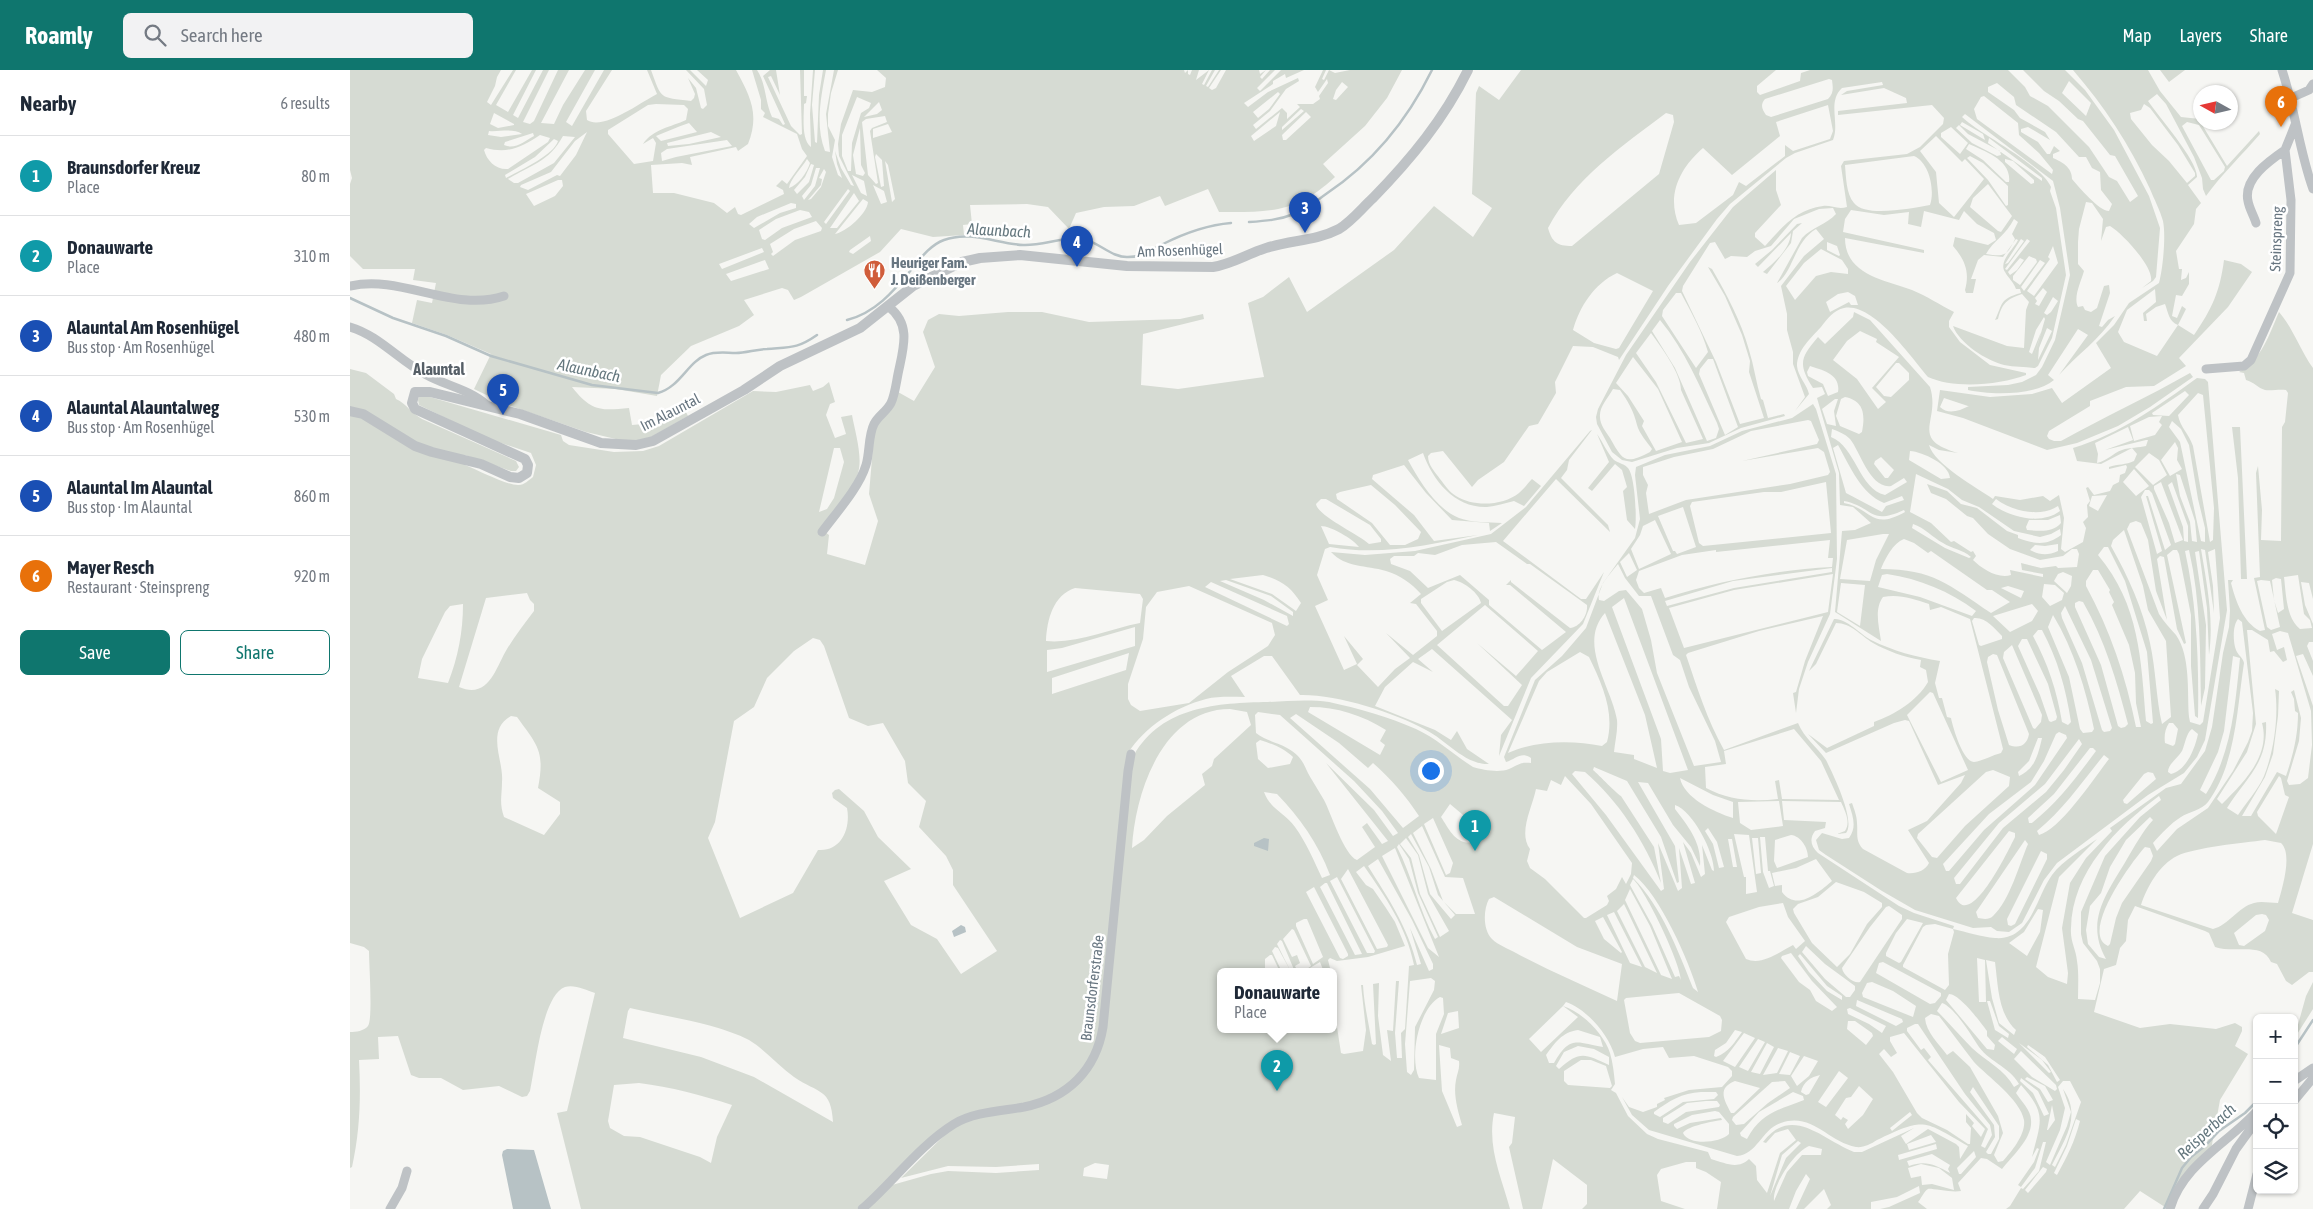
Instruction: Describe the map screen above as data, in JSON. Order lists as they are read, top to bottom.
{
  "streets": {
    "street": [
      "Steinspreng",
      "Am Rosenhügel",
      "Im Alauntal",
      "Braunsdorferstraße"
    ]
  },
  "crossings": [
    ["Am Rosenhügel", "Im Alauntal"]
  ],
  "districts": ["Alauntal"],
  "water": ["Alaunbach", "Reisperbach"],
  "places": {
    "restaurant": ["Heuriger Fam. J. Deißenberger"]
  },
  "north": "left",
  "page": {
    "header": "Roamly",
    "search": "Search here",
    "nav": ["Map", "Layers", "Share"],
    "heading": ["Nearby", "6 results"],
    "pins": [
      "6",
      "3",
      "4",
      "5",
      "1",
      "2"
    ],
    "list": [
      {
        "mark": "1",
        "name": "Braunsdorfer Kreuz",
        "note": "Place",
        "value": "80 m"
      },
      {
        "mark": "2",
        "name": "Donauwarte",
        "note": "Place",
        "value": "310 m"
      },
      {
        "mark": "3",
        "name": "Alauntal Am Rosenhügel",
        "note": "Bus stop · Am Rosenhügel",
        "value": "480 m"
      },
      {
        "mark": "4",
        "name": "Alauntal Alauntalweg",
        "note": "Bus stop · Am Rosenhügel",
        "value": "530 m"
      },
      {
        "mark": "5",
        "name": "Alauntal Im Alauntal",
        "note": "Bus stop · Im Alauntal",
        "value": "860 m"
      },
      {
        "mark": "6",
        "name": "Mayer Resch",
        "note": "Restaurant · Steinspreng",
        "value": "920 m"
      }
    ],
    "buttons": ["Save", "Share"],
    "popup": ["Donauwarte", "Place"],
    "map_buttons": ["+", "−"]
  }
}
